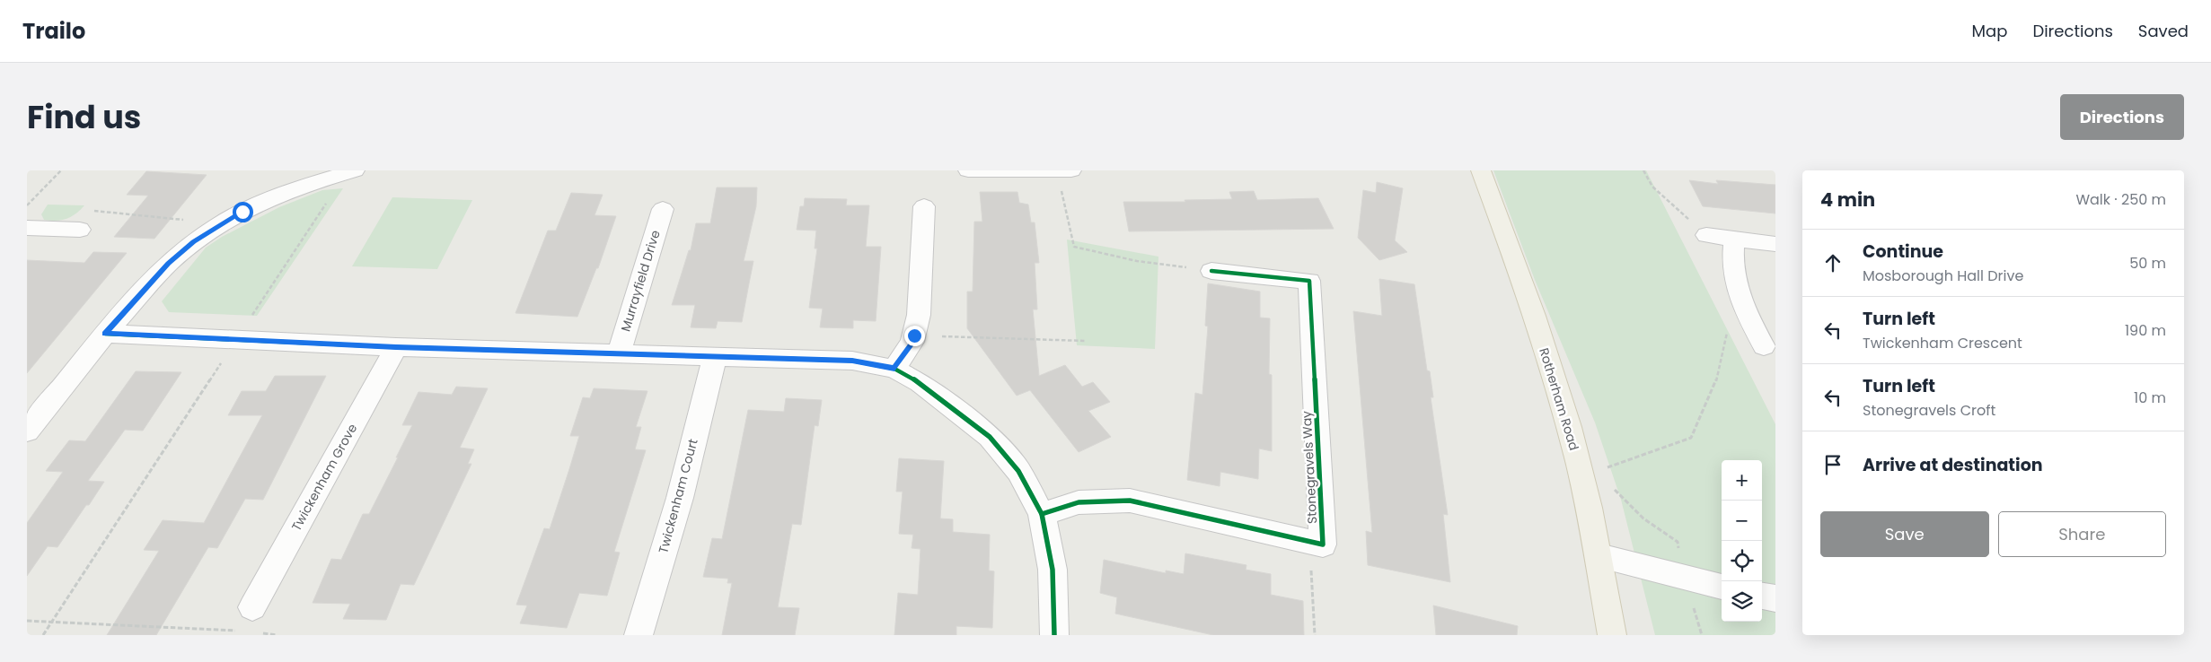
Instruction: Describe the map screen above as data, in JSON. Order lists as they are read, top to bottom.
{
  "streets": {
    "main road": ["Rotherham Road"],
    "street": [
      "Murrayfield Drive",
      "Stonegravels Way",
      "Twickenham Grove",
      "Twickenham Court"
    ]
  },
  "page": {
    "header": "Trailo",
    "nav": ["Map", "Directions", "Saved"],
    "title": "Find us",
    "buttons": [
      "Directions",
      ["Save", "Share"]
    ],
    "heading": ["4 min", "Walk · 250 m"],
    "list": [
      ["Continue", "Mosborough Hall Drive", "50 m"],
      ["Turn left", "Twickenham Crescent", "190 m"],
      ["Turn left", "Stonegravels Croft", "10 m"],
      "Arrive at destination"
    ],
    "map_buttons": ["+", "−"]
  }
}
